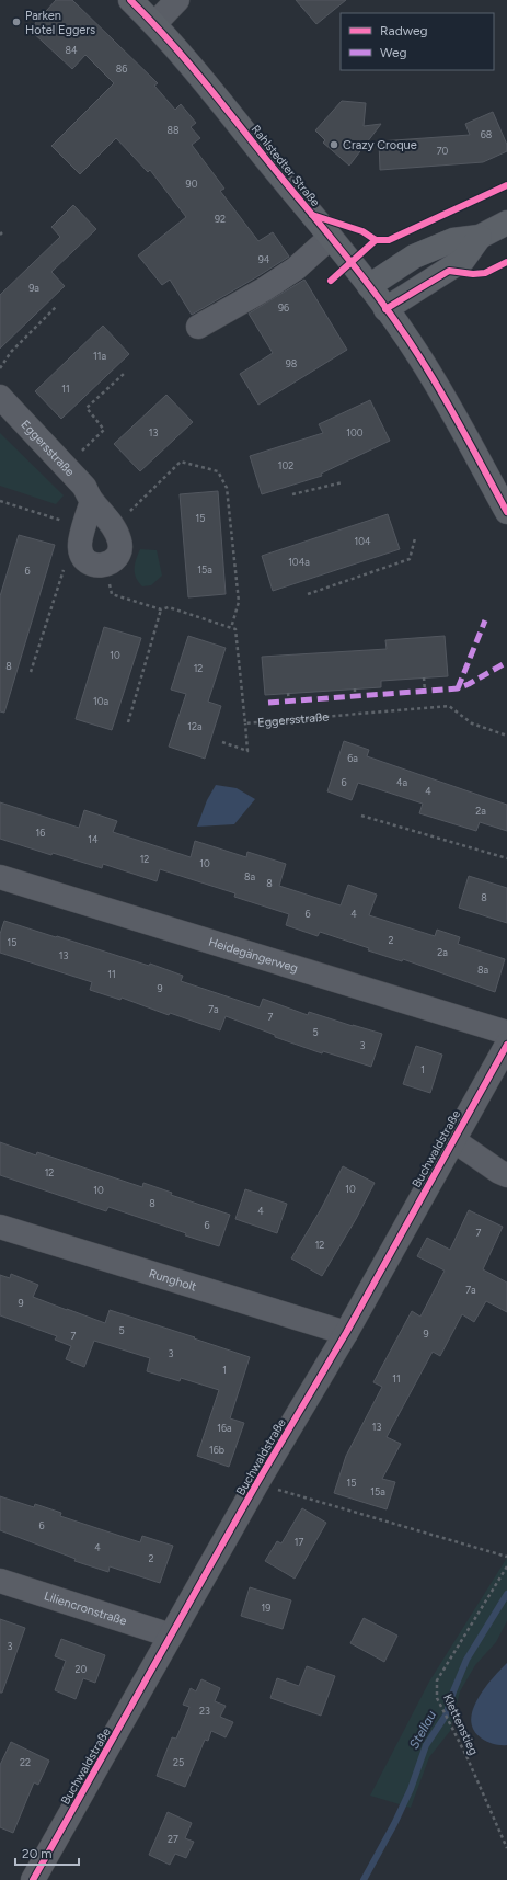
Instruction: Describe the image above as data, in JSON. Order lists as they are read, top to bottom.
{
  "streets": {
    "main road": ["Rahlstedter Straße"],
    "street": [
      "Eggersstraße",
      "Heidegängerweg",
      "Buchwaldstraße",
      "Rungholt",
      "Liliencronstraße"
    ],
    "path": ["Klettenstieg"]
  },
  "crossings": [
    ["Buchwaldstraße", "Rungholt"],
    ["Buchwaldstraße", "Liliencronstraße"]
  ],
  "water": ["Stellau"],
  "places": ["Parken Hotel Eggers", "Crazy Croque"],
  "house_numbers": [
    "84",
    "86",
    "88",
    "68",
    "70",
    "90",
    "92",
    "94",
    "9a",
    "96",
    "11a",
    "98",
    "11",
    "13",
    "100",
    "102",
    "15",
    "104",
    "104a",
    "15a",
    "6",
    "10",
    "8",
    "12",
    "10a",
    "12a",
    "6a",
    "6",
    "4a",
    "4",
    "2a",
    "16",
    "14",
    "12",
    "10",
    "8a",
    "8",
    "8",
    "6",
    "4",
    "2",
    "15",
    "2a",
    "13",
    "8a",
    "11",
    "9",
    "7a",
    "7",
    "5",
    "3",
    "1",
    "12",
    "10",
    "10",
    "8",
    "4",
    "6",
    "7",
    "12",
    "7a",
    "9",
    "5",
    "9",
    "7",
    "3",
    "1",
    "11",
    "13",
    "16a",
    "16b",
    "15",
    "15a",
    "6",
    "17",
    "4",
    "2",
    "19",
    "3",
    "20",
    "23",
    "22",
    "25",
    "27"
  ],
  "legend": ["Radweg", "Weg"],
  "scale_bar": "20 m"
}
